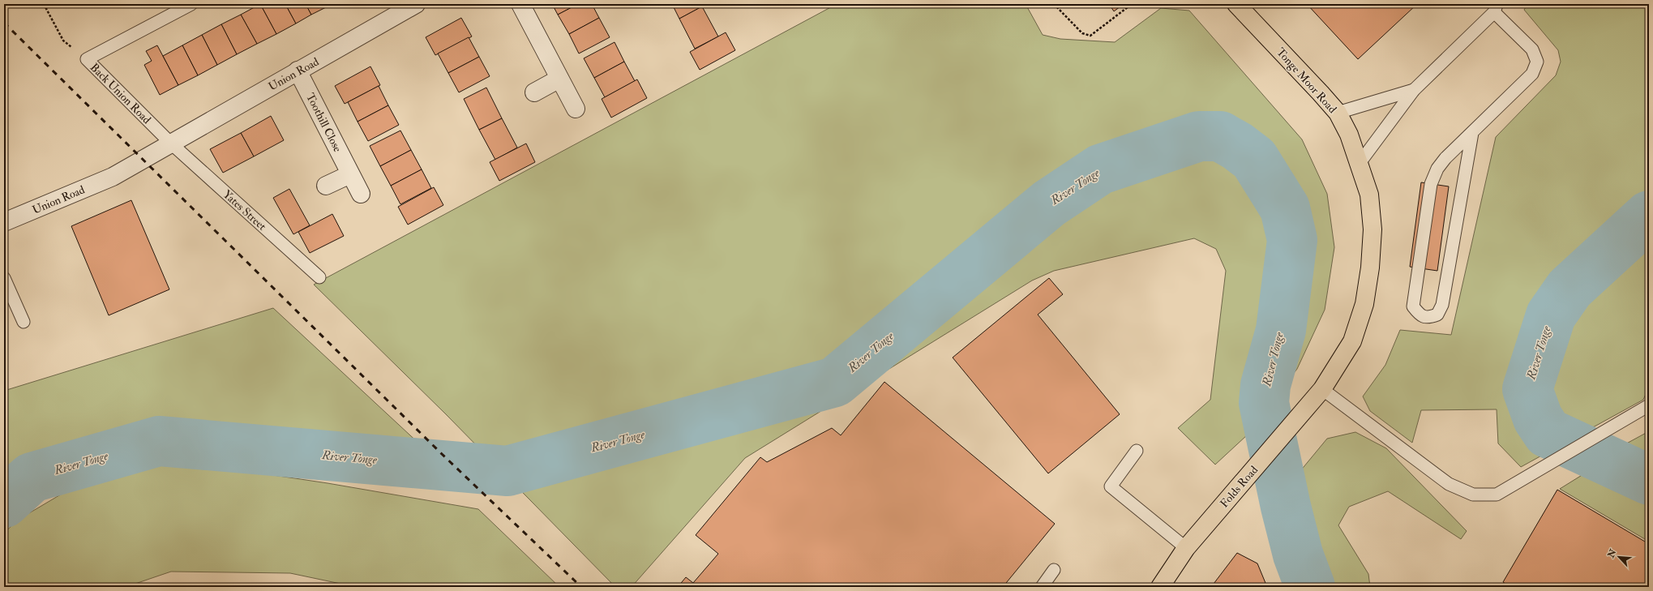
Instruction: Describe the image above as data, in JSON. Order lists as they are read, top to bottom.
{
  "streets": {
    "main road": ["Tonge Moor Road", "Folds Road"],
    "street": ["Union Road", "Toothill Close"],
    "lane": ["Back Union Road", "Yates Street"]
  },
  "crossings": [
    ["Union Road", "Back Union Road"],
    ["Union Road", "Toothill Close"],
    ["Union Road", "Yates Street"],
    ["Tonge Moor Road", "Folds Road"],
    ["Back Union Road", "Yates Street"]
  ],
  "water": ["River Tonge"],
  "north": "top left"
}
